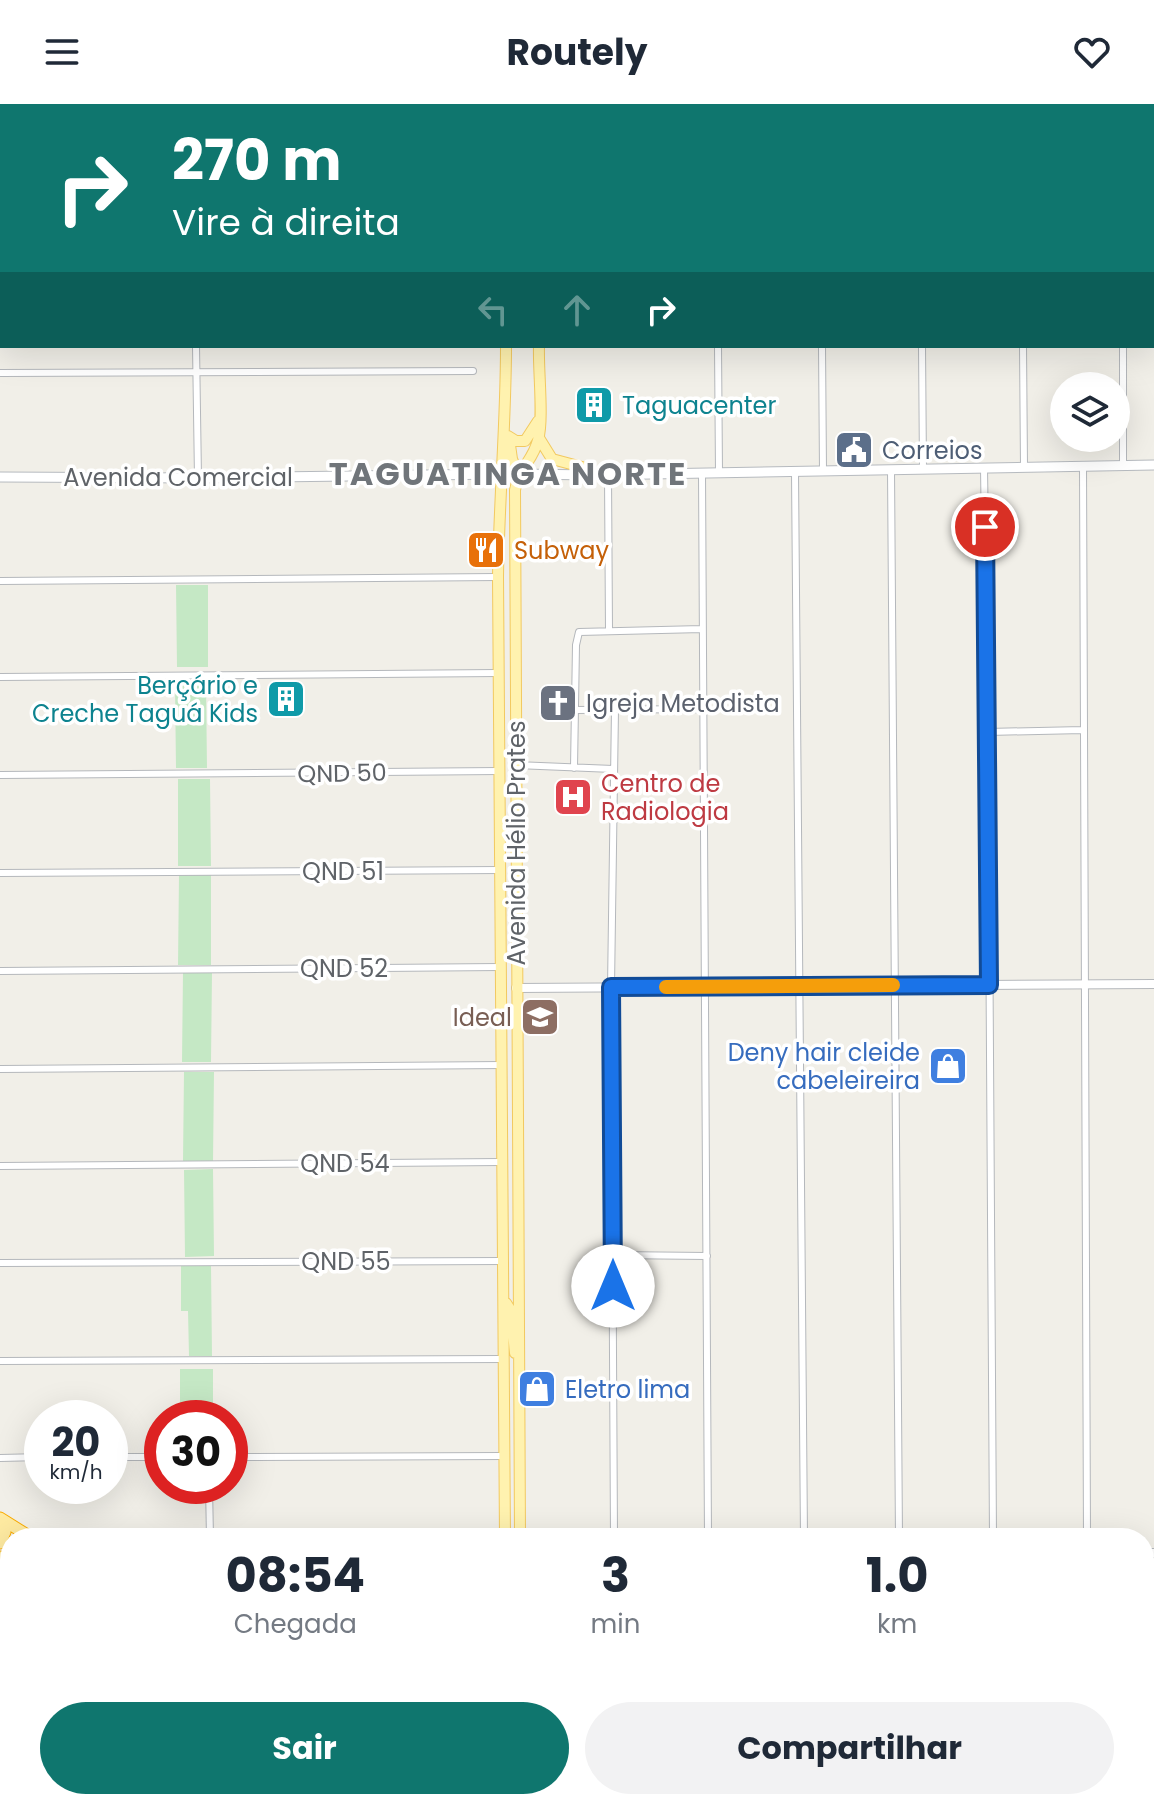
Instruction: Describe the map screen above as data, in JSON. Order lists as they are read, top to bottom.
{
  "streets": {
    "main road": ["Avenida Comercial", "Avenida Hélio Prates"],
    "street": [
      "QND 50",
      "QND 51",
      "QND 52",
      "QND 54",
      "QND 55"
    ]
  },
  "crossings": [
    ["Avenida Comercial", "Avenida Hélio Prates"],
    ["QND 50", "Avenida Hélio Prates"],
    ["Avenida Hélio Prates", "QND 51"],
    ["Avenida Hélio Prates", "QND 52"],
    ["Avenida Hélio Prates", "QND 54"],
    ["Avenida Hélio Prates", "QND 55"]
  ],
  "districts": ["TAGUATINGA NORTE"],
  "places": {
    "building": ["Taguacenter", "Berçário e Creche Taguá Kids"],
    "public building": ["Correios"],
    "restaurant": ["Subway"],
    "church": ["Igreja Metodista"],
    "hospital": ["Centro de Radiologia"],
    "school or university": ["Ideal"],
    "shop": ["Deny hair cleide cabeleireira", "Eletro lima"]
  },
  "page": {
    "header": "Routely",
    "turn": ["270 m", "Vire à direita"],
    "speed": "20 km/h",
    "limit": "30",
    "eta": [
      "08:54",
      "Chegada",
      "3",
      "min",
      "1.0",
      "km"
    ],
    "buttons": ["Sair", "Compartilhar"]
  }
}
